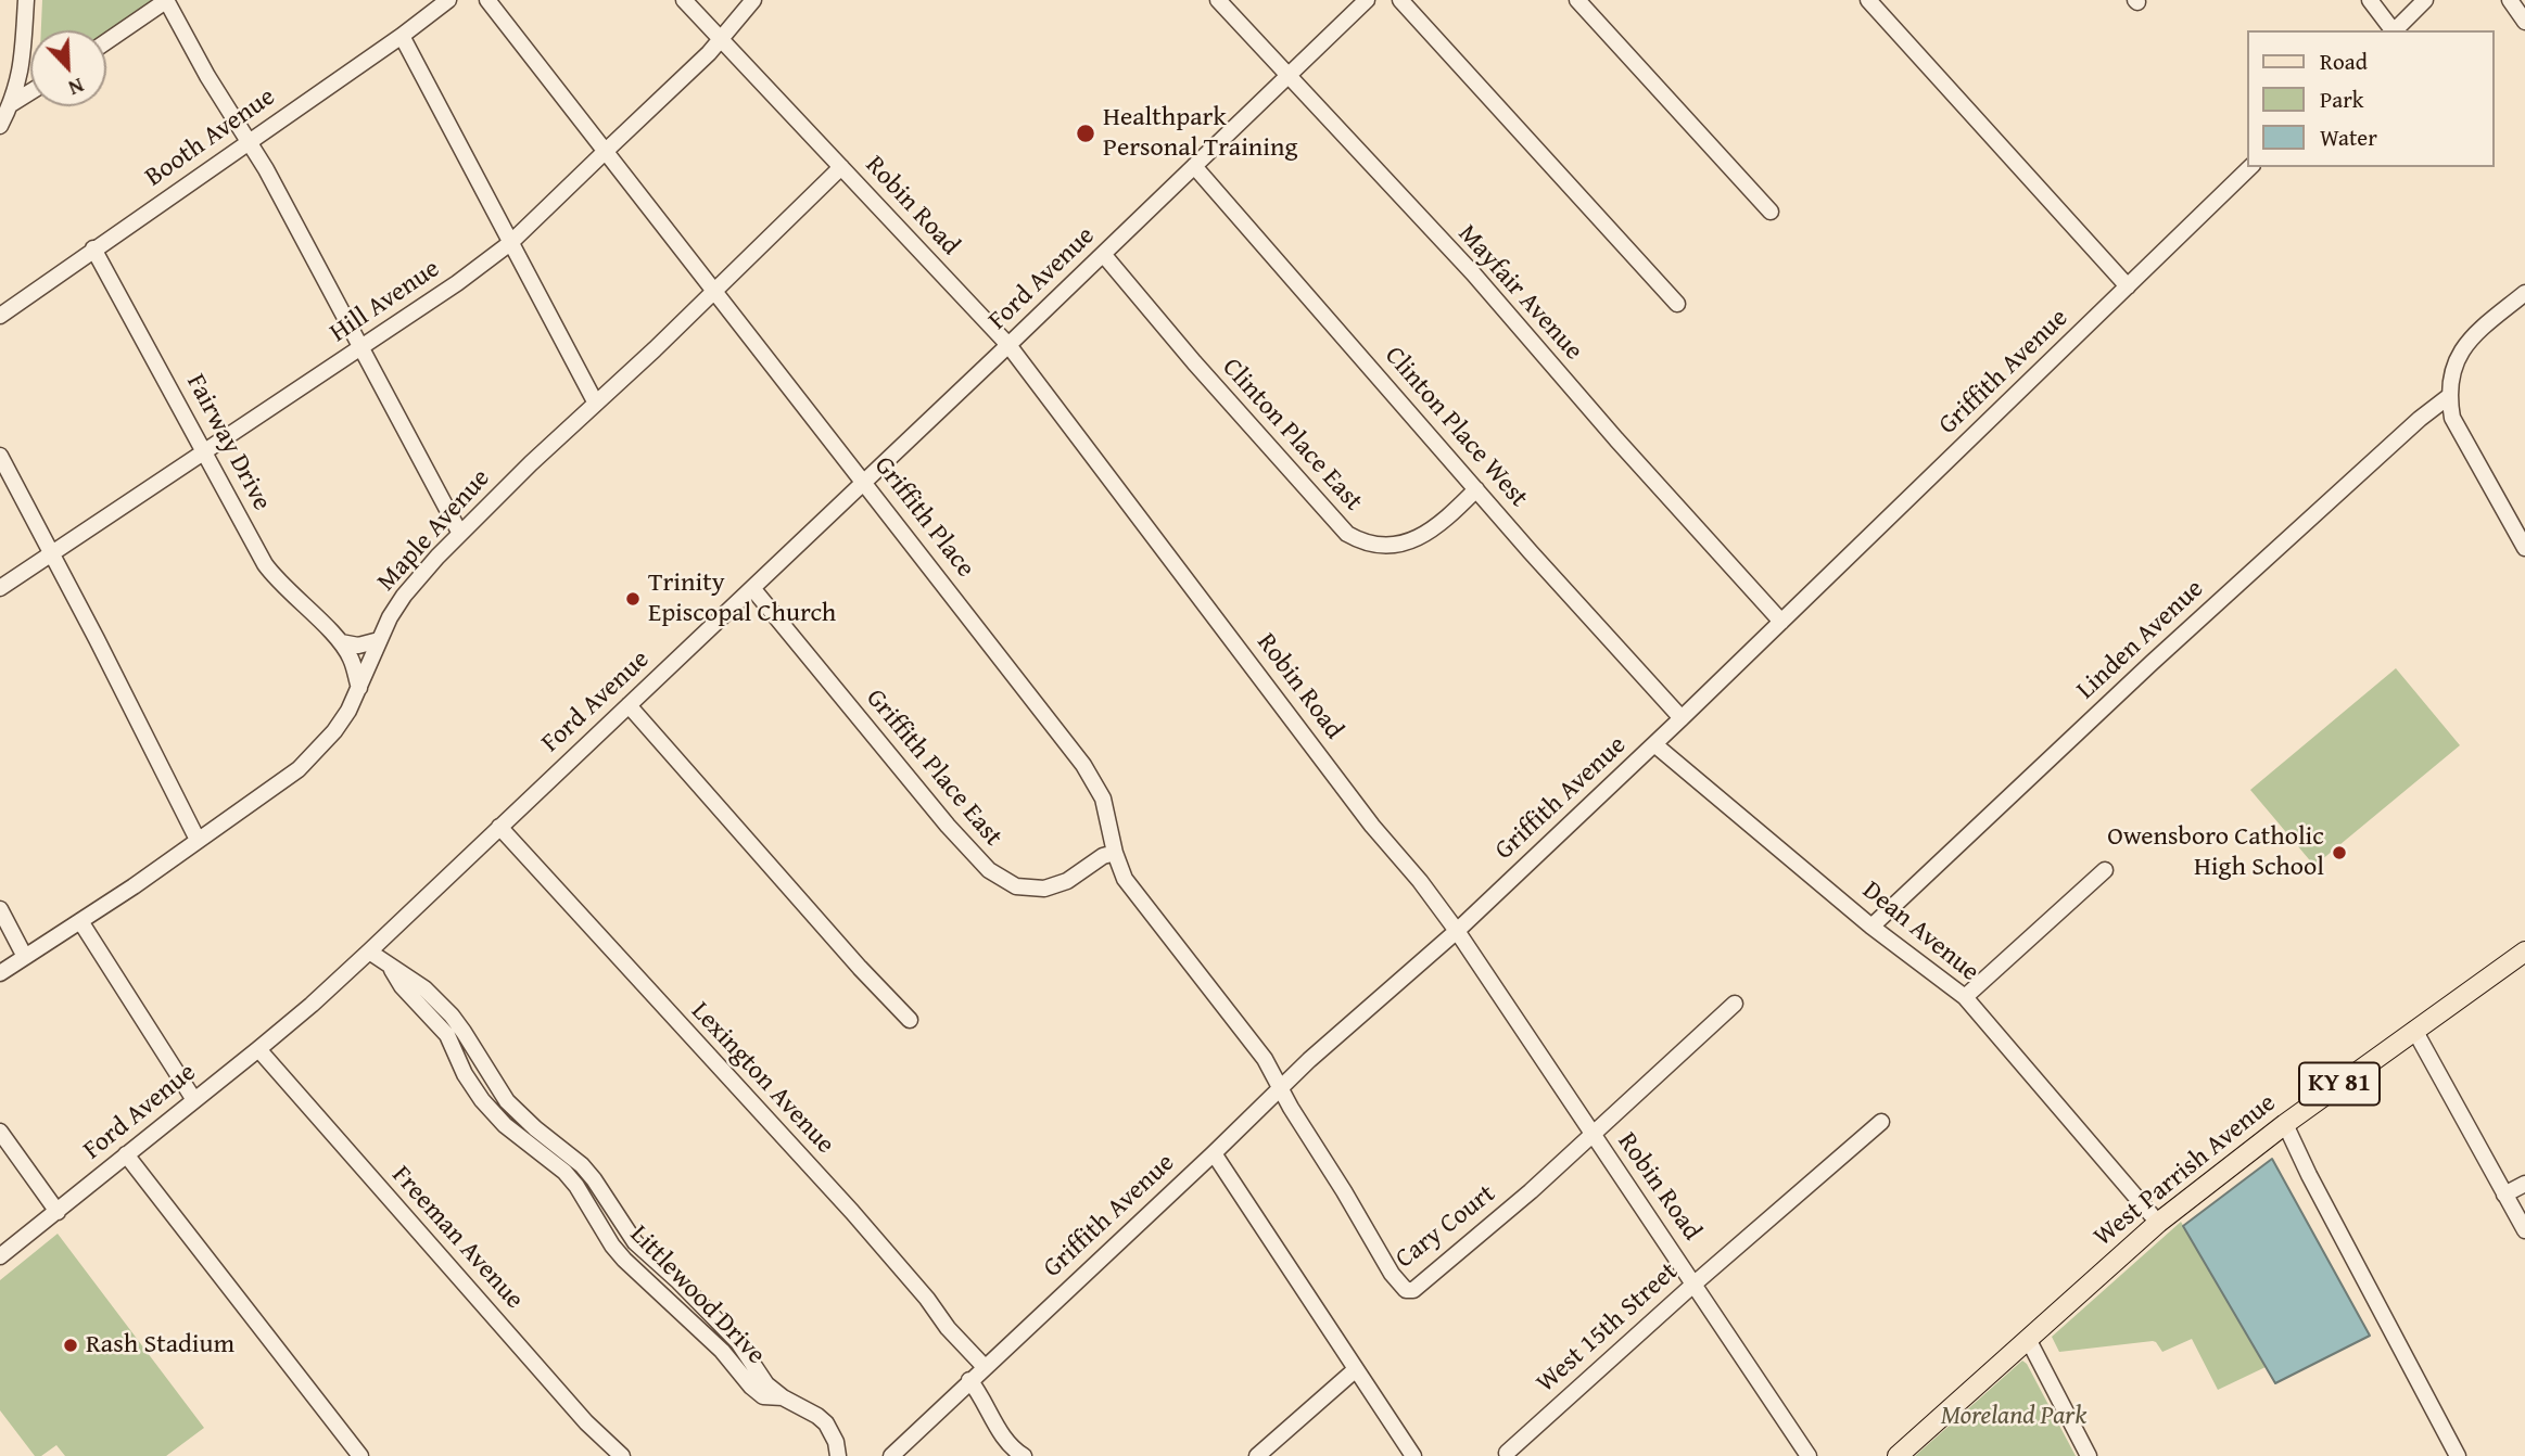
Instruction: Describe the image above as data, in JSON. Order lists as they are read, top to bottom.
{
  "streets": {
    "main road": ["KY 81", "West Parrish Avenue"],
    "street": [
      "Booth Avenue",
      "Robin Road",
      "Ford Avenue",
      "Mayfair Avenue",
      "Hill Avenue",
      "Griffith Avenue",
      "Clinton Place West",
      "Clinton Place East",
      "Fairway Drive",
      "Griffith Place",
      "Maple Avenue",
      "Linden Avenue",
      "Griffith Place East",
      "Dean Avenue",
      "Lexington Avenue",
      "Cary Court",
      "Freeman Avenue",
      "Littlewood Drive",
      "West 15th Street"
    ]
  },
  "crossings": [
    ["Booth Avenue", "Fairway Drive"],
    ["Robin Road", "Ford Avenue"],
    ["Robin Road", "Hill Avenue"],
    ["Robin Road", "Griffith Avenue"],
    ["Robin Road", "Maple Avenue"],
    ["Robin Road", "Cary Court"],
    ["Robin Road", "West 15th Street"],
    ["Ford Avenue", "Mayfair Avenue"],
    ["Ford Avenue", "Clinton Place West"],
    ["Ford Avenue", "Clinton Place East"],
    ["Ford Avenue", "Griffith Place"],
    ["Ford Avenue", "Griffith Place East"],
    ["Ford Avenue", "Lexington Avenue"],
    ["Ford Avenue", "Freeman Avenue"],
    ["Ford Avenue", "Littlewood Drive"],
    ["Mayfair Avenue", "Griffith Avenue"],
    ["Hill Avenue", "Fairway Drive"],
    ["Hill Avenue", "Griffith Place"],
    ["Griffith Avenue", "Clinton Place West"],
    ["Griffith Avenue", "Griffith Place"],
    ["Griffith Avenue", "Dean Avenue"],
    ["Griffith Avenue", "Lexington Avenue"],
    ["Griffith Avenue", "Cary Court"],
    ["Clinton Place West", "Clinton Place East"],
    ["Fairway Drive", "Maple Avenue"],
    ["Griffith Place", "Maple Avenue"],
    ["Griffith Place", "Griffith Place East"],
    ["Griffith Place", "Cary Court"],
    ["Linden Avenue", "Dean Avenue"],
    ["Dean Avenue", "West Parrish Avenue"]
  ],
  "parks": ["Moreland Park"],
  "places": [
    "Healthpark Personal Training",
    "Trinity Episcopal Church",
    "Owensboro Catholic High School",
    "Rash Stadium"
  ],
  "legend": ["Road", "Park", "Water"],
  "north": "bottom right"
}
